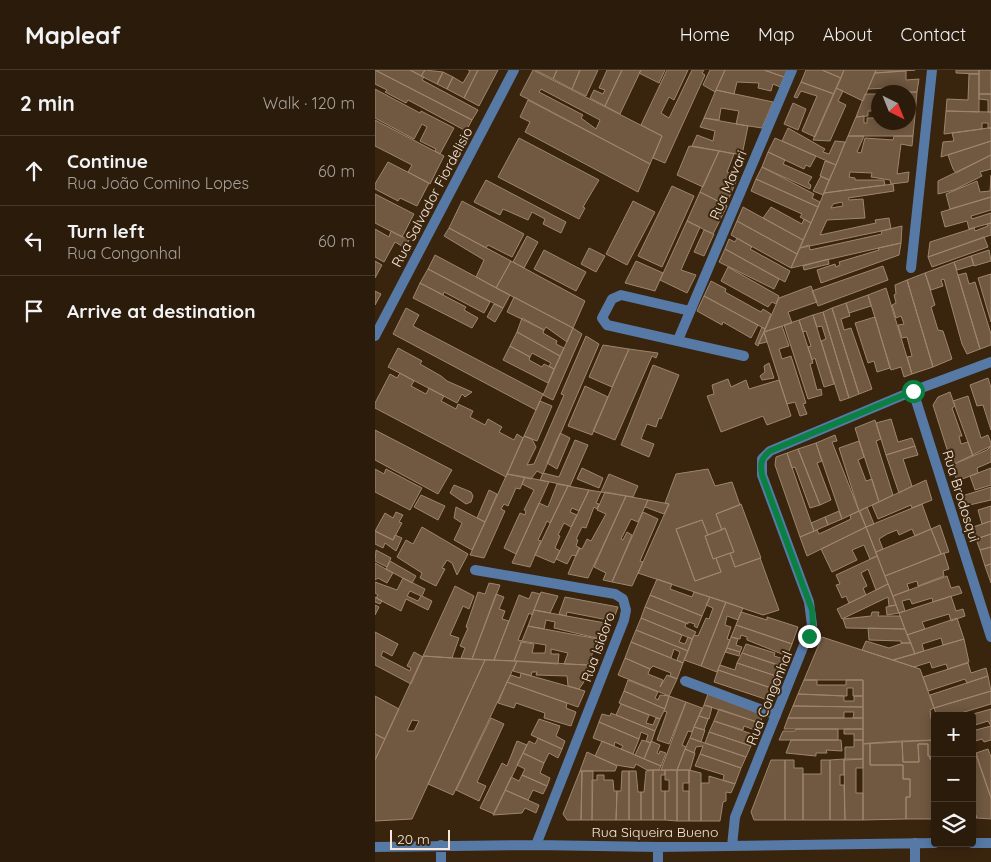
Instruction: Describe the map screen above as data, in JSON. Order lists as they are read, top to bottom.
{
  "streets": {
    "street": [
      "Rua Mavari",
      "Rua Salvador Fiordelisio",
      "Rua Brodosqui",
      "Rua Isidoro",
      "Rua Congonhal",
      "Rua Siqueira Bueno"
    ]
  },
  "crossings": [
    ["Rua Brodosqui", "Rua Congonhal"],
    ["Rua Isidoro", "Rua Siqueira Bueno"],
    ["Rua Congonhal", "Rua Siqueira Bueno"]
  ],
  "scale_bar": "20 m",
  "north": "bottom right",
  "page": {
    "header": "Mapleaf",
    "nav": [
      "Home",
      "Map",
      "About",
      "Contact"
    ],
    "heading": ["2 min", "Walk · 120 m"],
    "list": [
      ["Continue", "Rua João Comino Lopes", "60 m"],
      ["Turn left", "Rua Congonhal", "60 m"],
      "Arrive at destination"
    ],
    "map_buttons": ["+", "−"],
    "scale": "20 m"
  }
}
